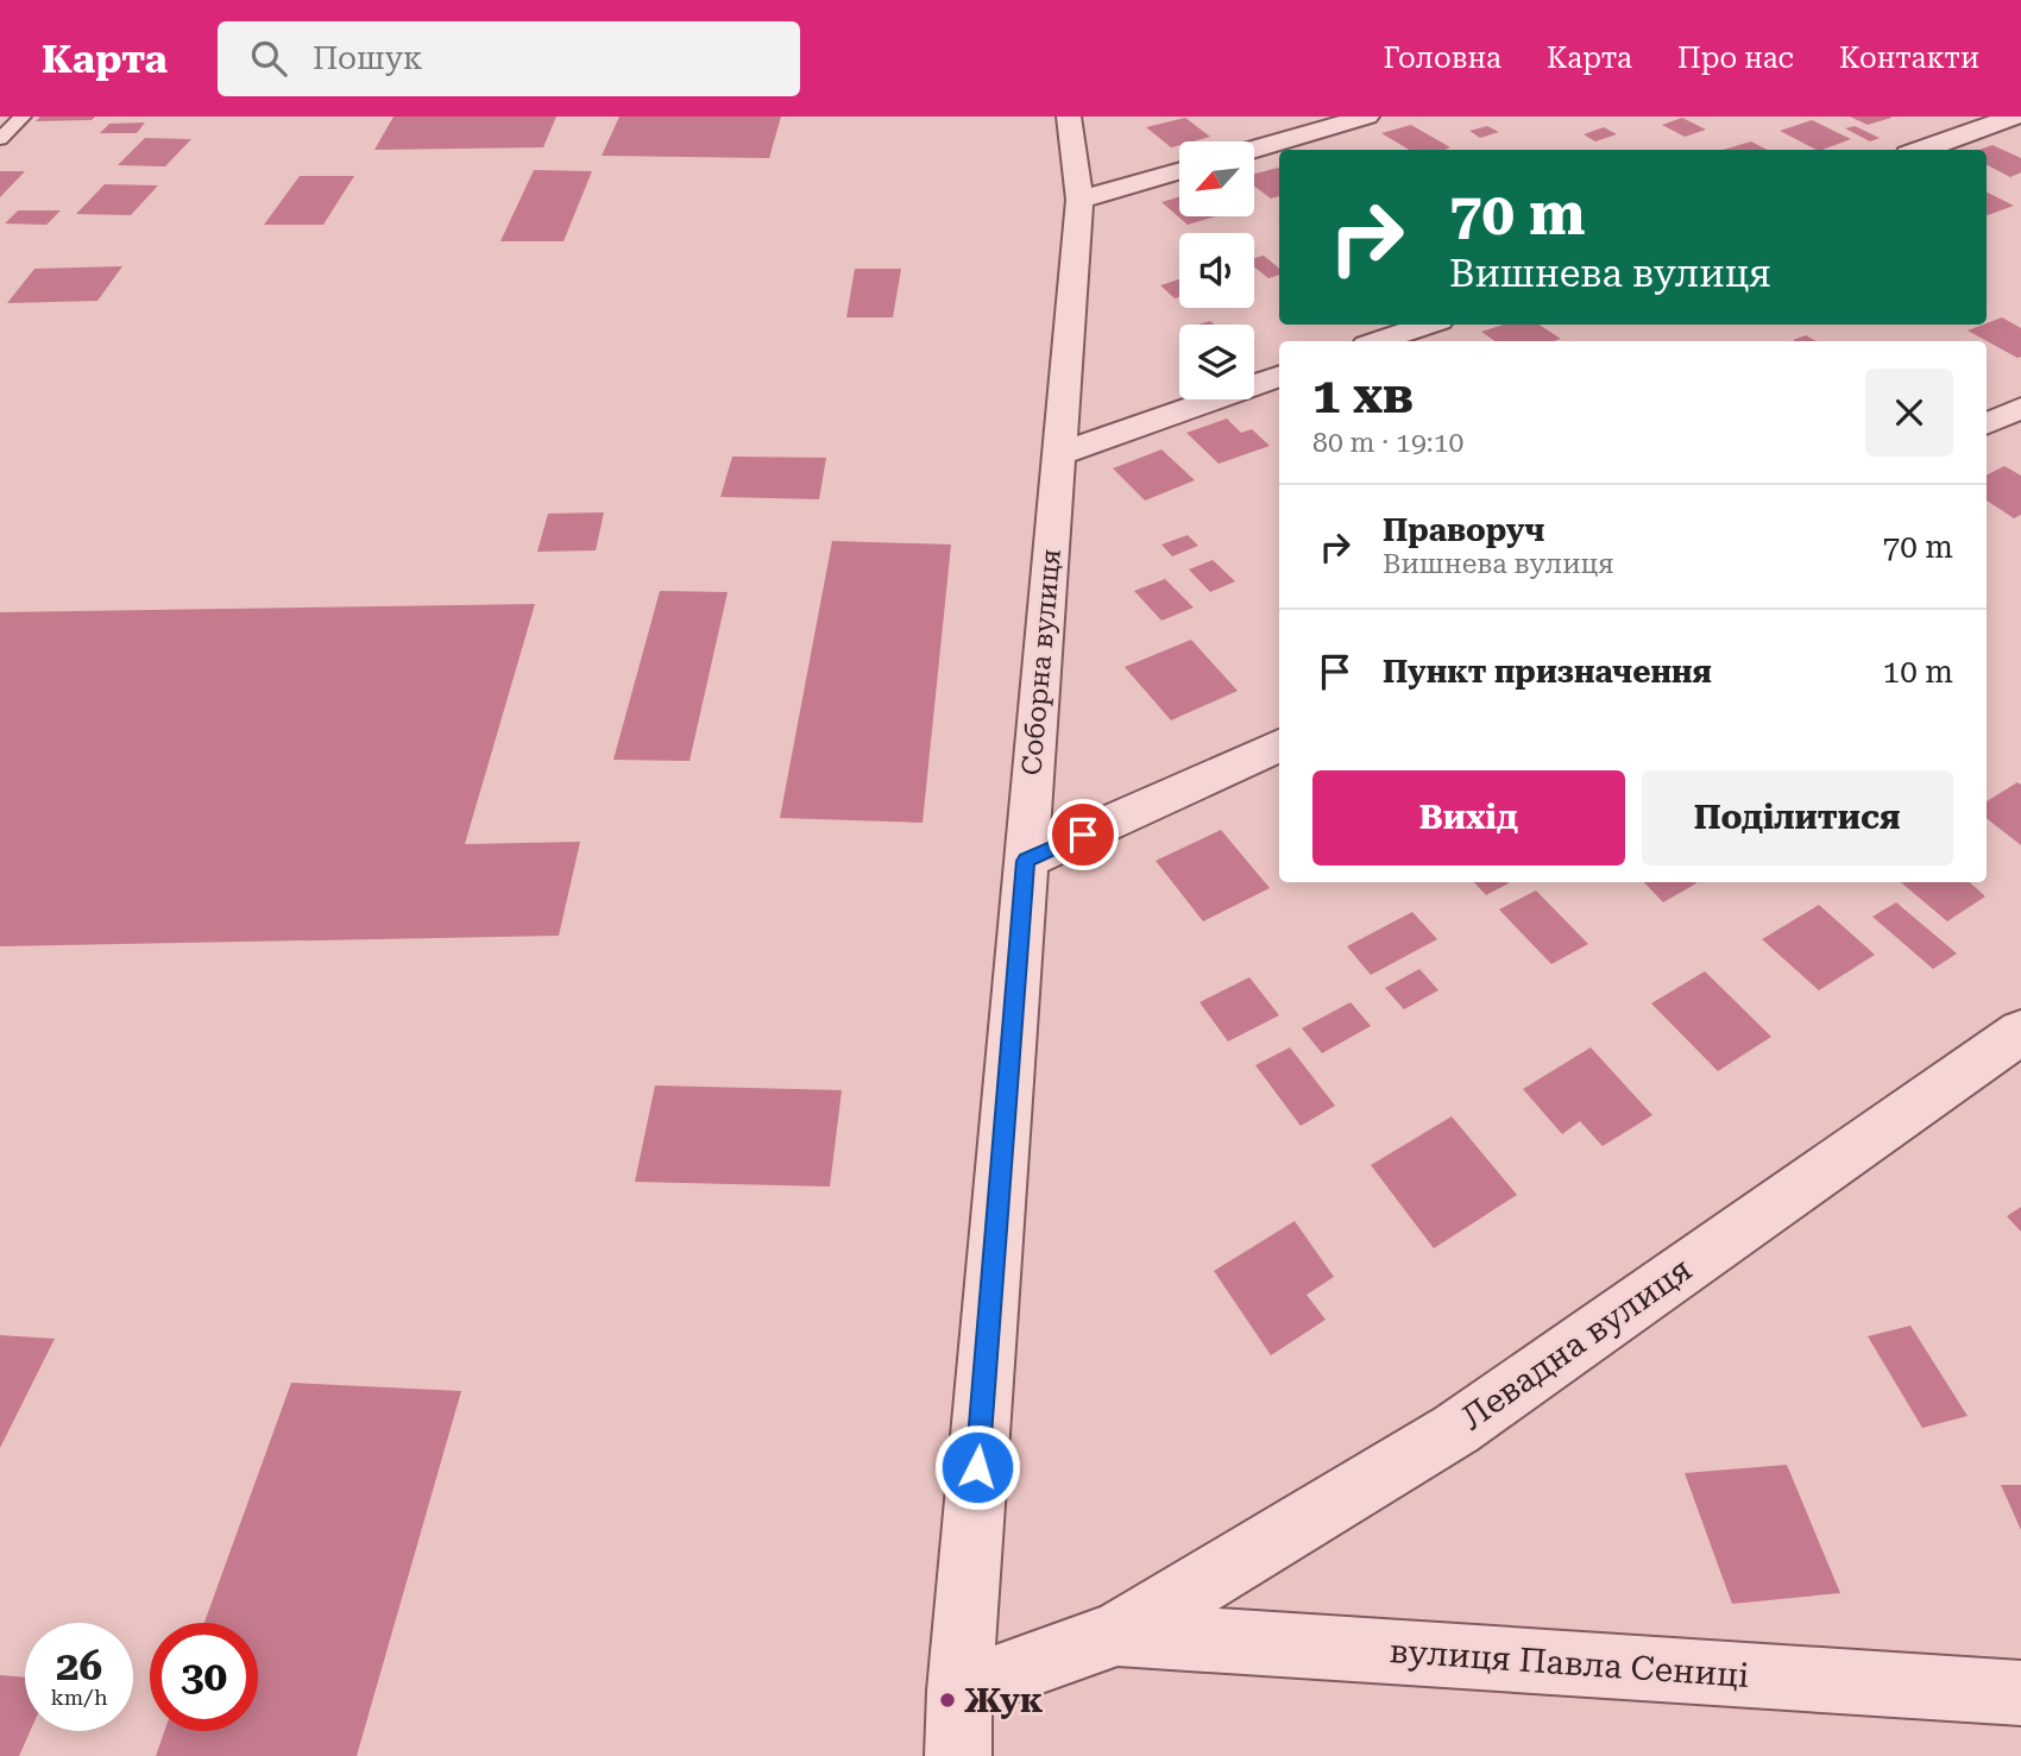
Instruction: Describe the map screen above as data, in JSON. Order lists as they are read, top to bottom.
{
  "streets": {
    "street": ["Соборна вулиця", "Левадна вулиця", "вулиця Павла Сениці"]
  },
  "crossings": [
    ["Левадна вулиця", "вулиця Павла Сениці"]
  ],
  "places": ["Жук"],
  "north": "bottom left",
  "page": {
    "header": "Карта",
    "search": "Пошук",
    "nav": [
      "Головна",
      "Карта",
      "Про нас",
      "Контакти"
    ],
    "turn": ["70 m", "Вишнева вулиця"],
    "heading": ["1 хв", "80 m · 19:10"],
    "list": [
      {
        "name": "Праворуч",
        "note": "Вишнева вулиця",
        "value": "70 m"
      },
      {
        "name": "Пункт призначення",
        "value": "10 m"
      }
    ],
    "buttons": ["Вихід", "Поділитися"],
    "speed": "26 km/h",
    "limit": "30"
  }
}
